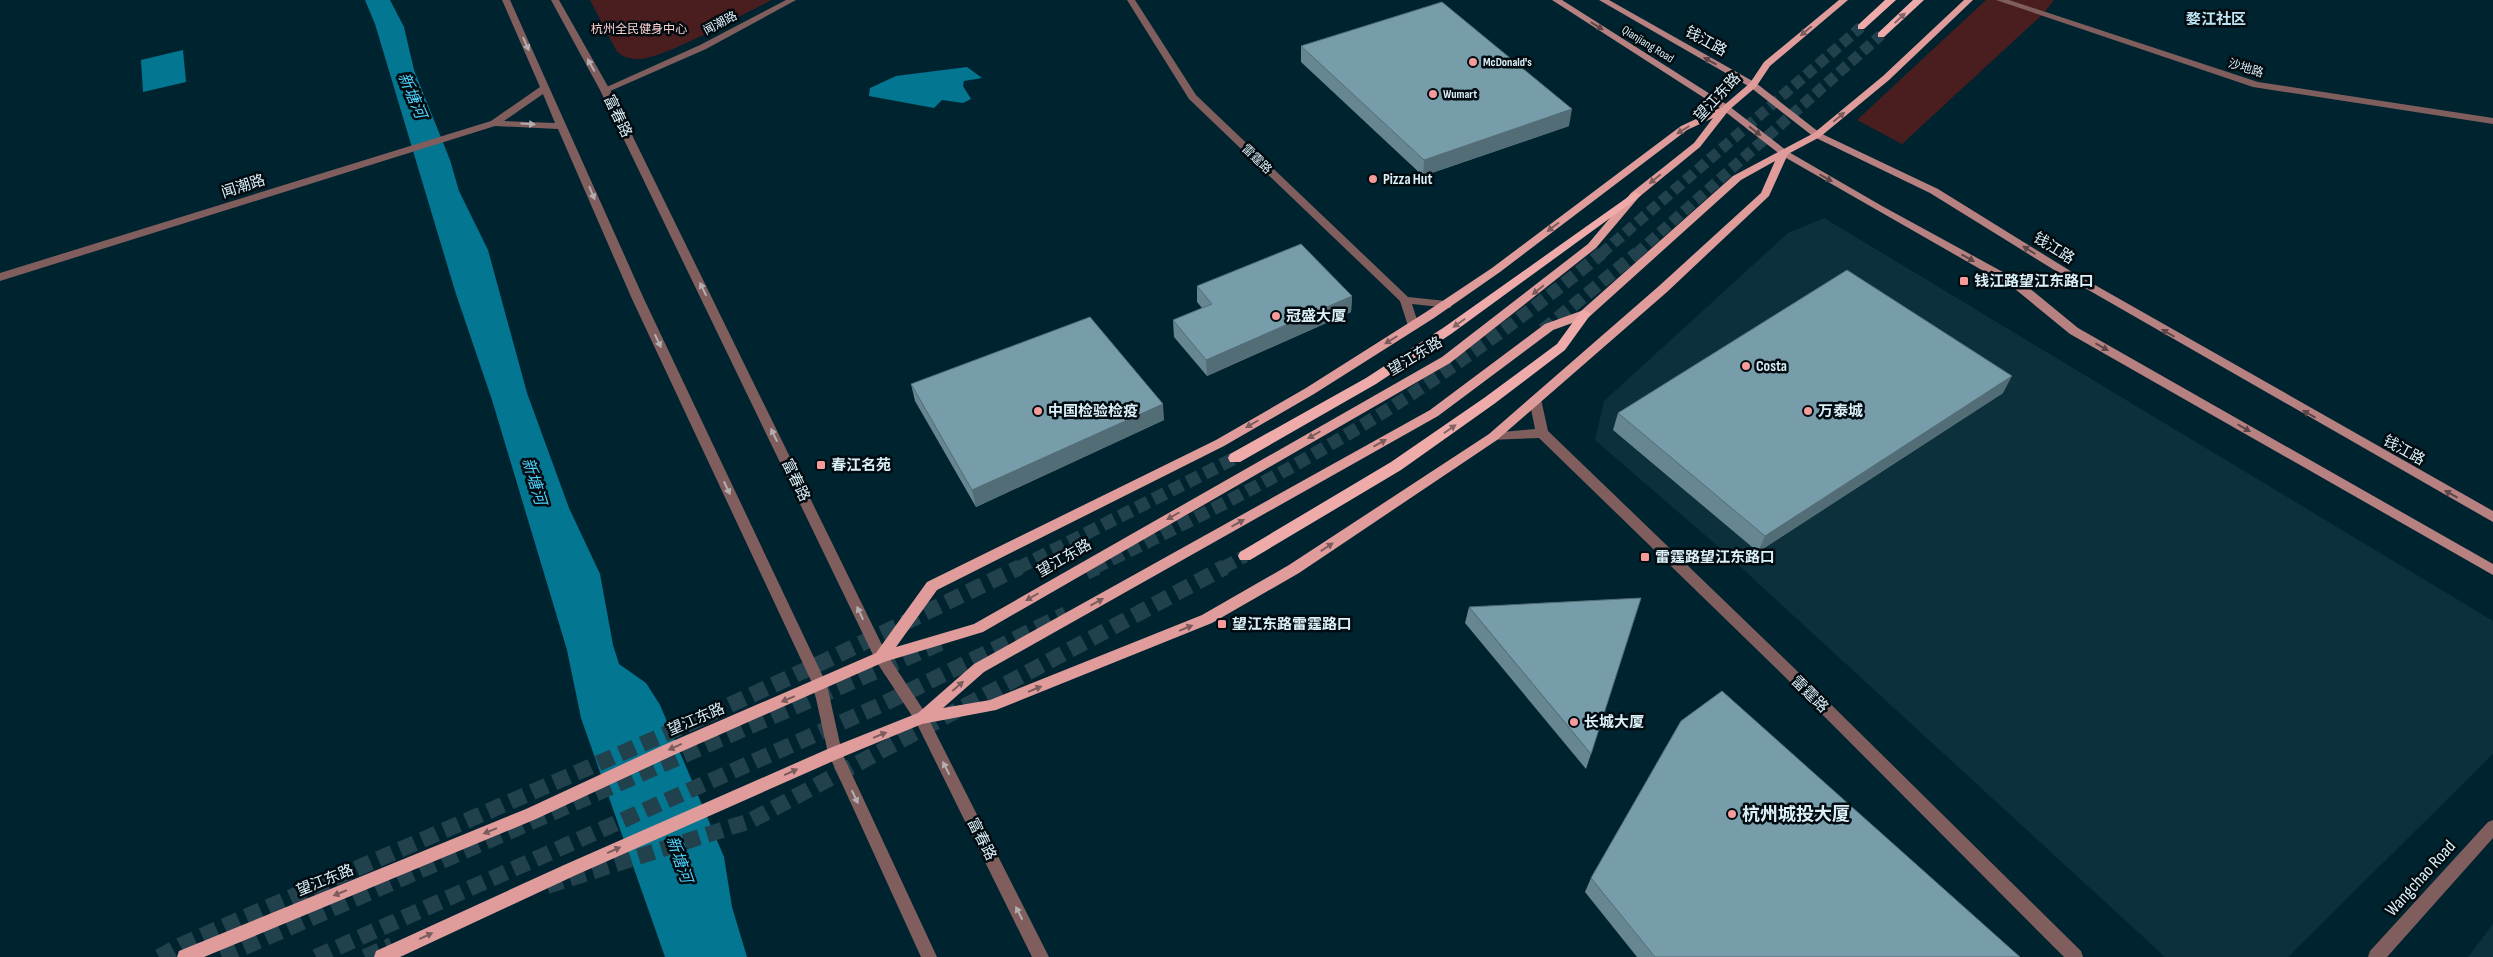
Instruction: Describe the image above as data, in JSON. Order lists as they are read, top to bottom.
{
  "streets": {
    "main road": ["钱江路", "Qianjiang Road", "望江东路"],
    "street": [
      "闻潮路",
      "沙地路",
      "富春路",
      "雷霆路",
      "Wangchao Road"
    ]
  },
  "crossings": [
    ["闻潮路", "富春路"],
    ["钱江路", "望江东路"],
    ["Qianjiang Road", "望江东路"],
    ["望江东路", "富春路"]
  ],
  "one_way": ["Qianjiang Road"],
  "districts": ["婺江社区"],
  "water": ["新塘河"],
  "parks": ["杭州全民健身中心"],
  "places": {
    "other": [
      "McDonald's",
      "Wumart",
      "Pizza Hut",
      "冠盛大厦",
      "Costa",
      "中国检验检疫",
      "万泰城",
      "长城大厦",
      "杭州城投大厦"
    ],
    "transit": [
      "钱江路望江东路口",
      "春江名苑",
      "雷霆路望江东路口",
      "望江东路雷霆路口"
    ]
  }
}
